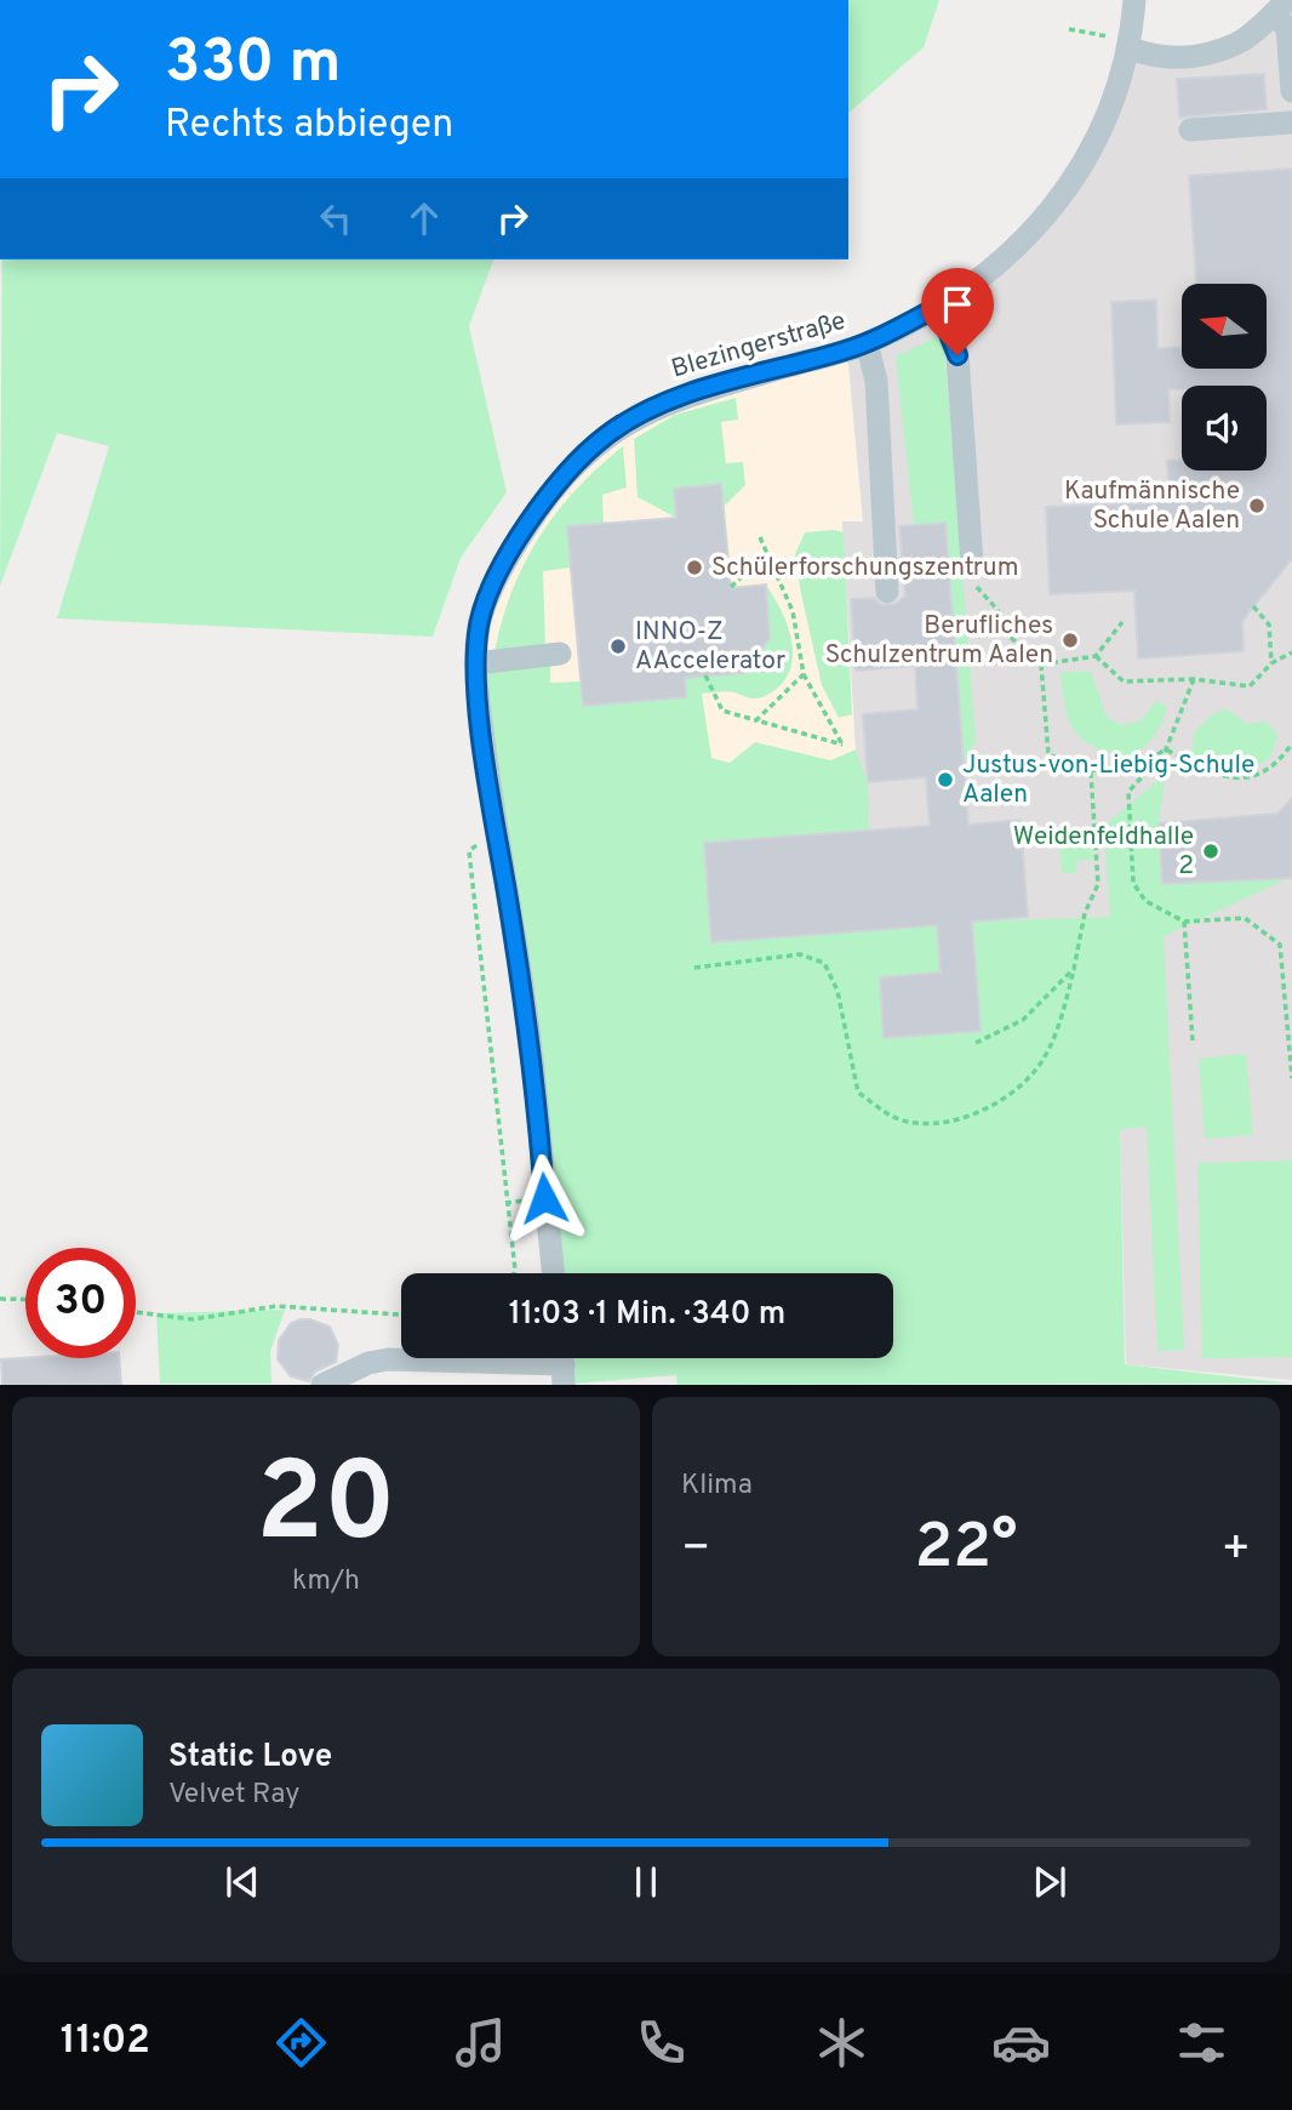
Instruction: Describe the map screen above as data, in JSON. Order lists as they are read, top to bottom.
{
  "streets": {
    "street": ["Blezingerstraße"]
  },
  "places": [
    "Kaufmännische Schule Aalen",
    "Schülerforschungszentrum",
    "Berufliches Schulzentrum Aalen",
    "INNO-Z AAccelerator",
    "Justus-von-Liebig-Schule Aalen",
    "Weidenfeldhalle 2"
  ],
  "north": "left",
  "page": {
    "turn": ["330 m", "Rechts abbiegen"],
    "limit": "30",
    "trip": "11:03 · 1 Min. · 340 m",
    "tile": [
      ["20", "km/h"],
      "Klima"
    ],
    "heat": ["−", "22°", "+"],
    "song": ["Static Love", "Velvet Ray"],
    "tabs": "11:02"
  }
}
